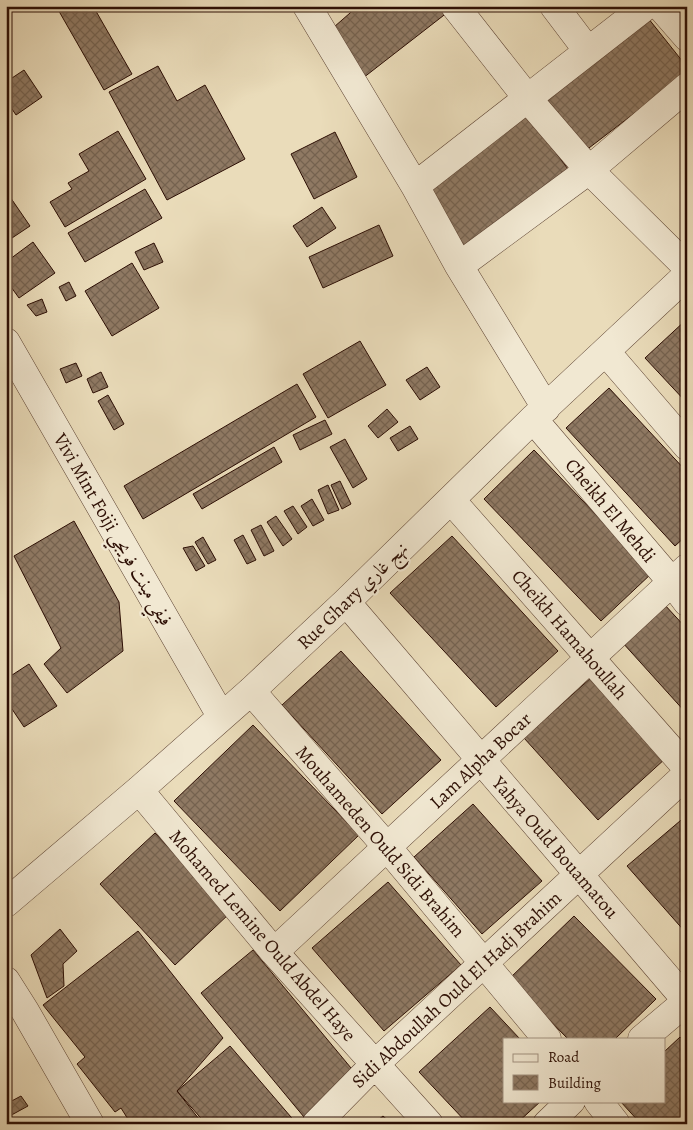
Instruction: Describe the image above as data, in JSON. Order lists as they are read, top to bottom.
{
  "streets": {
    "street": [
      "Cheikh El Mehdi",
      "Vivi Mint Foiji فيفي مينت فويجي",
      "Rue Ghary نهج غاري",
      "Cheikh Hamahoullah",
      "Lam Alpha Bocar",
      "Mouhameden Ould Sidi Brahim",
      "Yahya Ould Bouamatou",
      "Mohamed Lemine Ould Abdel Haye",
      "Sidi Abdoullah Ould El Hadj Brahim"
    ]
  },
  "crossings": [
    ["Cheikh El Mehdi", "Rue Ghary نهج غاري"],
    ["Cheikh El Mehdi", "Lam Alpha Bocar"],
    ["Vivi Mint Foiji فيفي مينت فويجي", "Rue Ghary نهج غاري"],
    ["Rue Ghary نهج غاري", "Cheikh Hamahoullah"],
    ["Rue Ghary نهج غاري", "Mouhameden Ould Sidi Brahim"],
    ["Rue Ghary نهج غاري", "Yahya Ould Bouamatou"],
    ["Rue Ghary نهج غاري", "Mohamed Lemine Ould Abdel Haye"],
    ["Cheikh Hamahoullah", "Lam Alpha Bocar"],
    ["Lam Alpha Bocar", "Mouhameden Ould Sidi Brahim"],
    ["Lam Alpha Bocar", "Yahya Ould Bouamatou"],
    ["Lam Alpha Bocar", "Mohamed Lemine Ould Abdel Haye"],
    ["Mouhameden Ould Sidi Brahim", "Sidi Abdoullah Ould El Hadj Brahim"],
    ["Yahya Ould Bouamatou", "Sidi Abdoullah Ould El Hadj Brahim"],
    ["Mohamed Lemine Ould Abdel Haye", "Sidi Abdoullah Ould El Hadj Brahim"]
  ],
  "legend": ["Road", "Building"]
}
